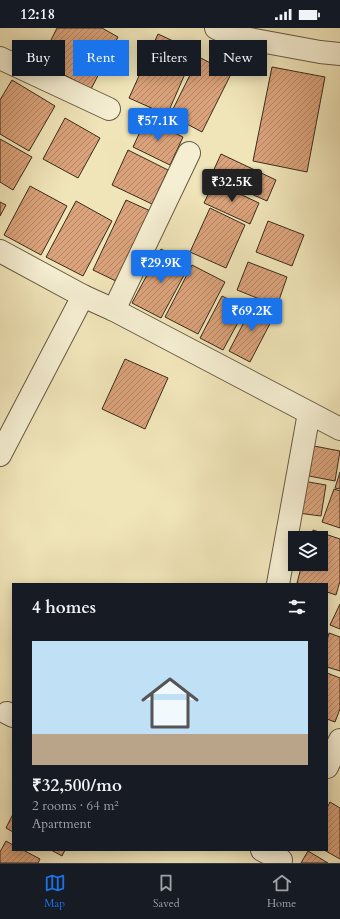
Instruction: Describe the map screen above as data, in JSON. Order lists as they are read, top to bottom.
{
  "page": {
    "status": "12:18",
    "chip": [
      "Buy",
      "Rent",
      "Filters",
      "New"
    ],
    "price": [
      "₹57.1K",
      "₹32.5K",
      "₹29.9K",
      "₹69.2K"
    ],
    "heading": "4 homes",
    "list": [
      {
        "name": "₹32,500/mo",
        "note": "2 rooms · 64 m² · Apartment"
      }
    ],
    "tabs": ["Map", "Saved", "Home"]
  }
}
